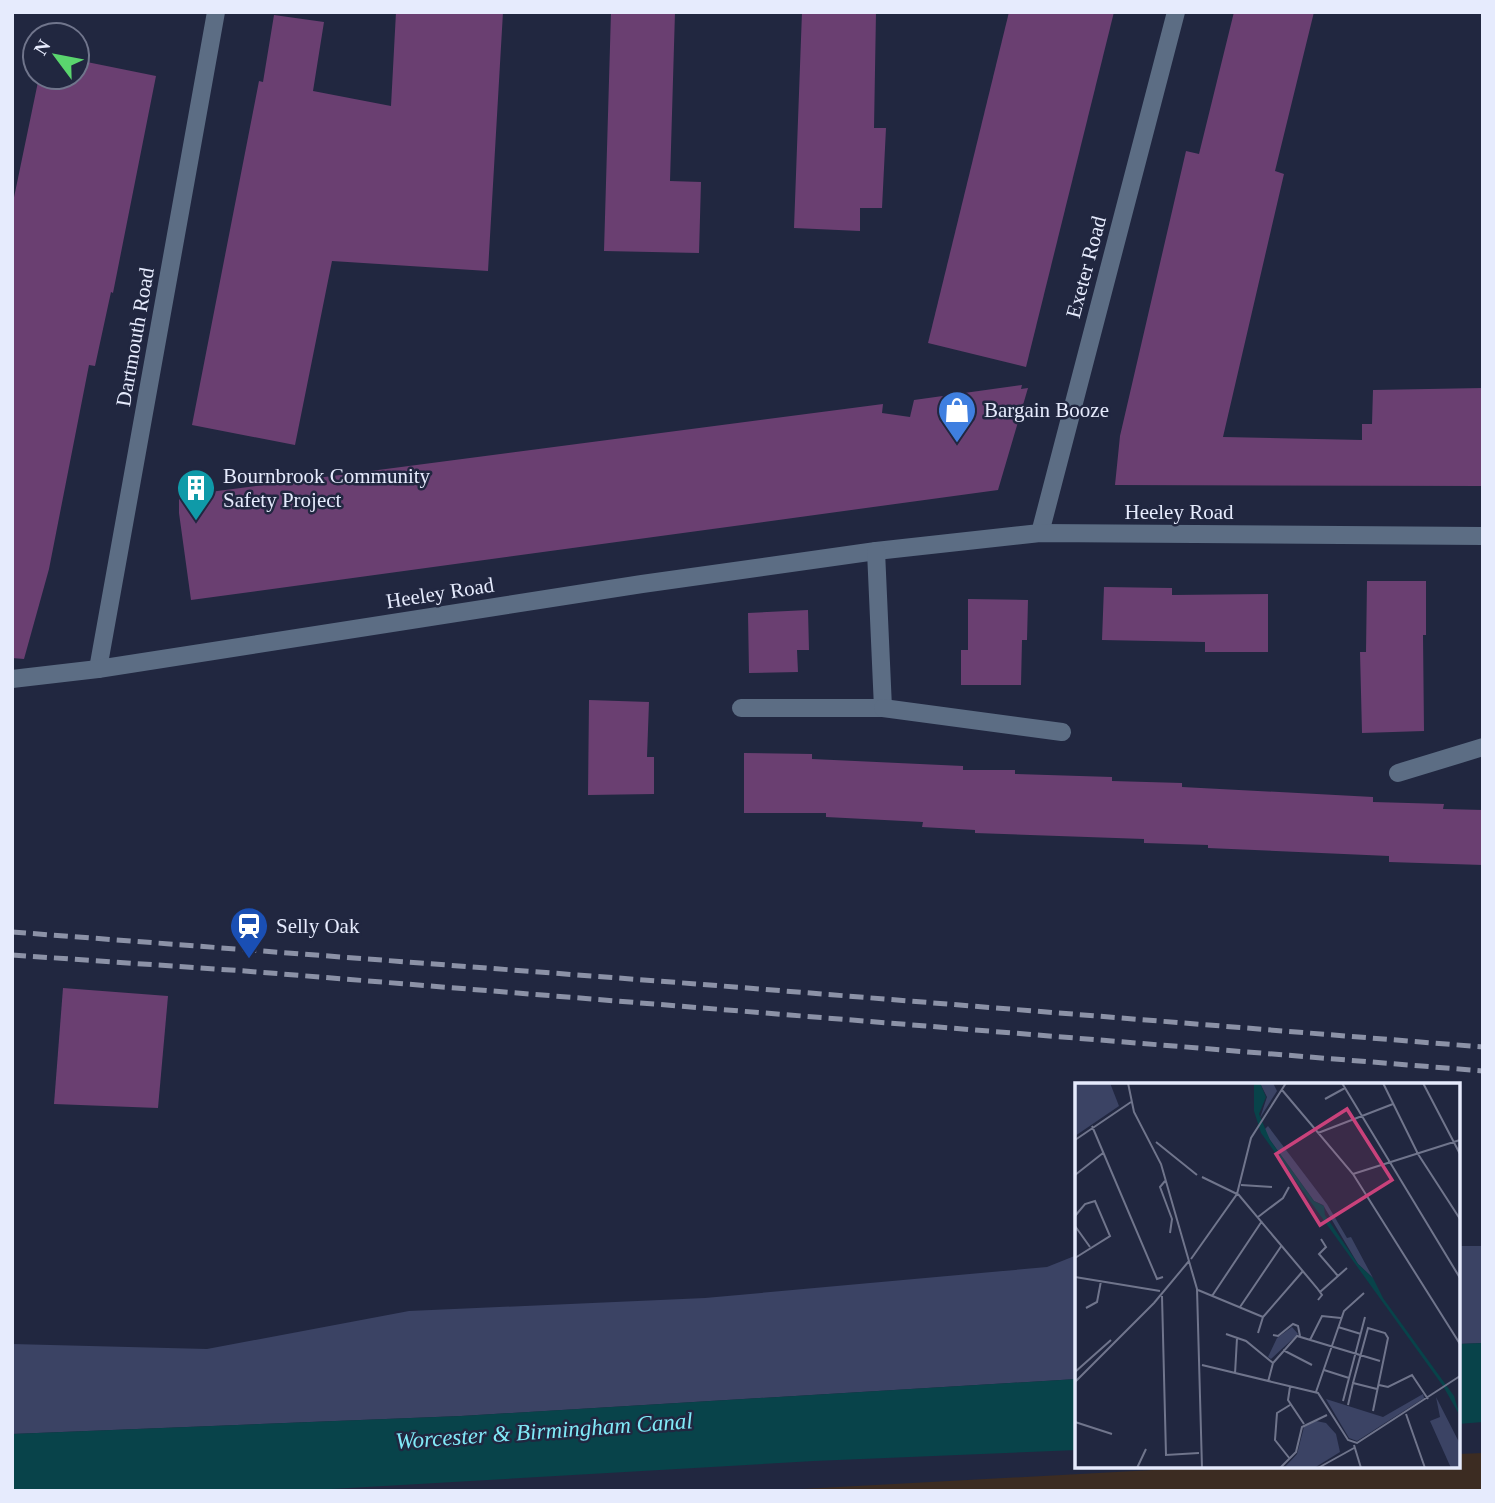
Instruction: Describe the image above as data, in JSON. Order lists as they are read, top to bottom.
{
  "streets": {
    "street": ["Exeter Road", "Dartmouth Road", "Heeley Road"]
  },
  "crossings": [
    ["Exeter Road", "Heeley Road"],
    ["Dartmouth Road", "Heeley Road"]
  ],
  "water": ["Worcester & Birmingham Canal"],
  "places": {
    "shop": ["Bargain Booze"],
    "building": ["Bournbrook Community Safety Project"],
    "station": ["Selly Oak"]
  },
  "north": "top left"
}
